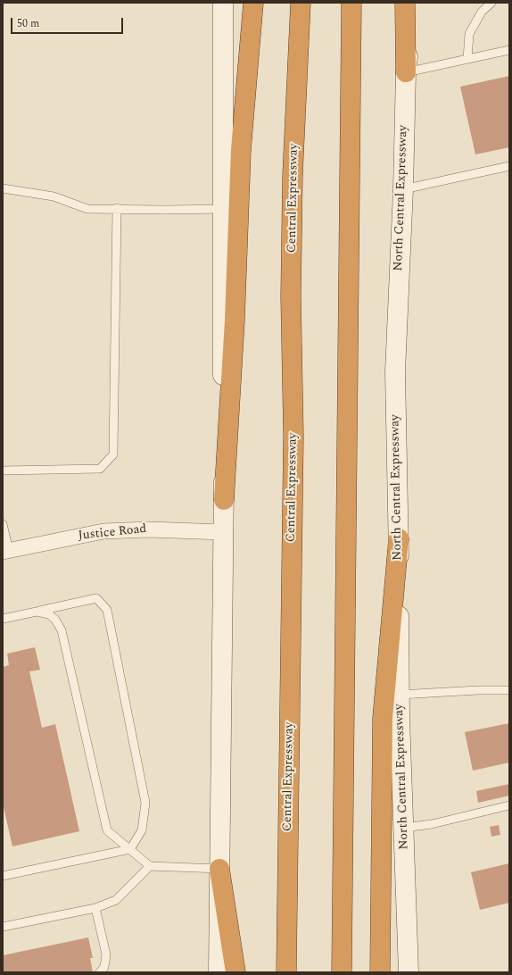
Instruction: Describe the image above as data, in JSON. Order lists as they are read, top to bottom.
{
  "streets": {
    "highway": ["Central Expressway"],
    "main road": ["North Central Expressway"],
    "street": ["Justice Road"]
  },
  "scale_bar": "50 m"
}
